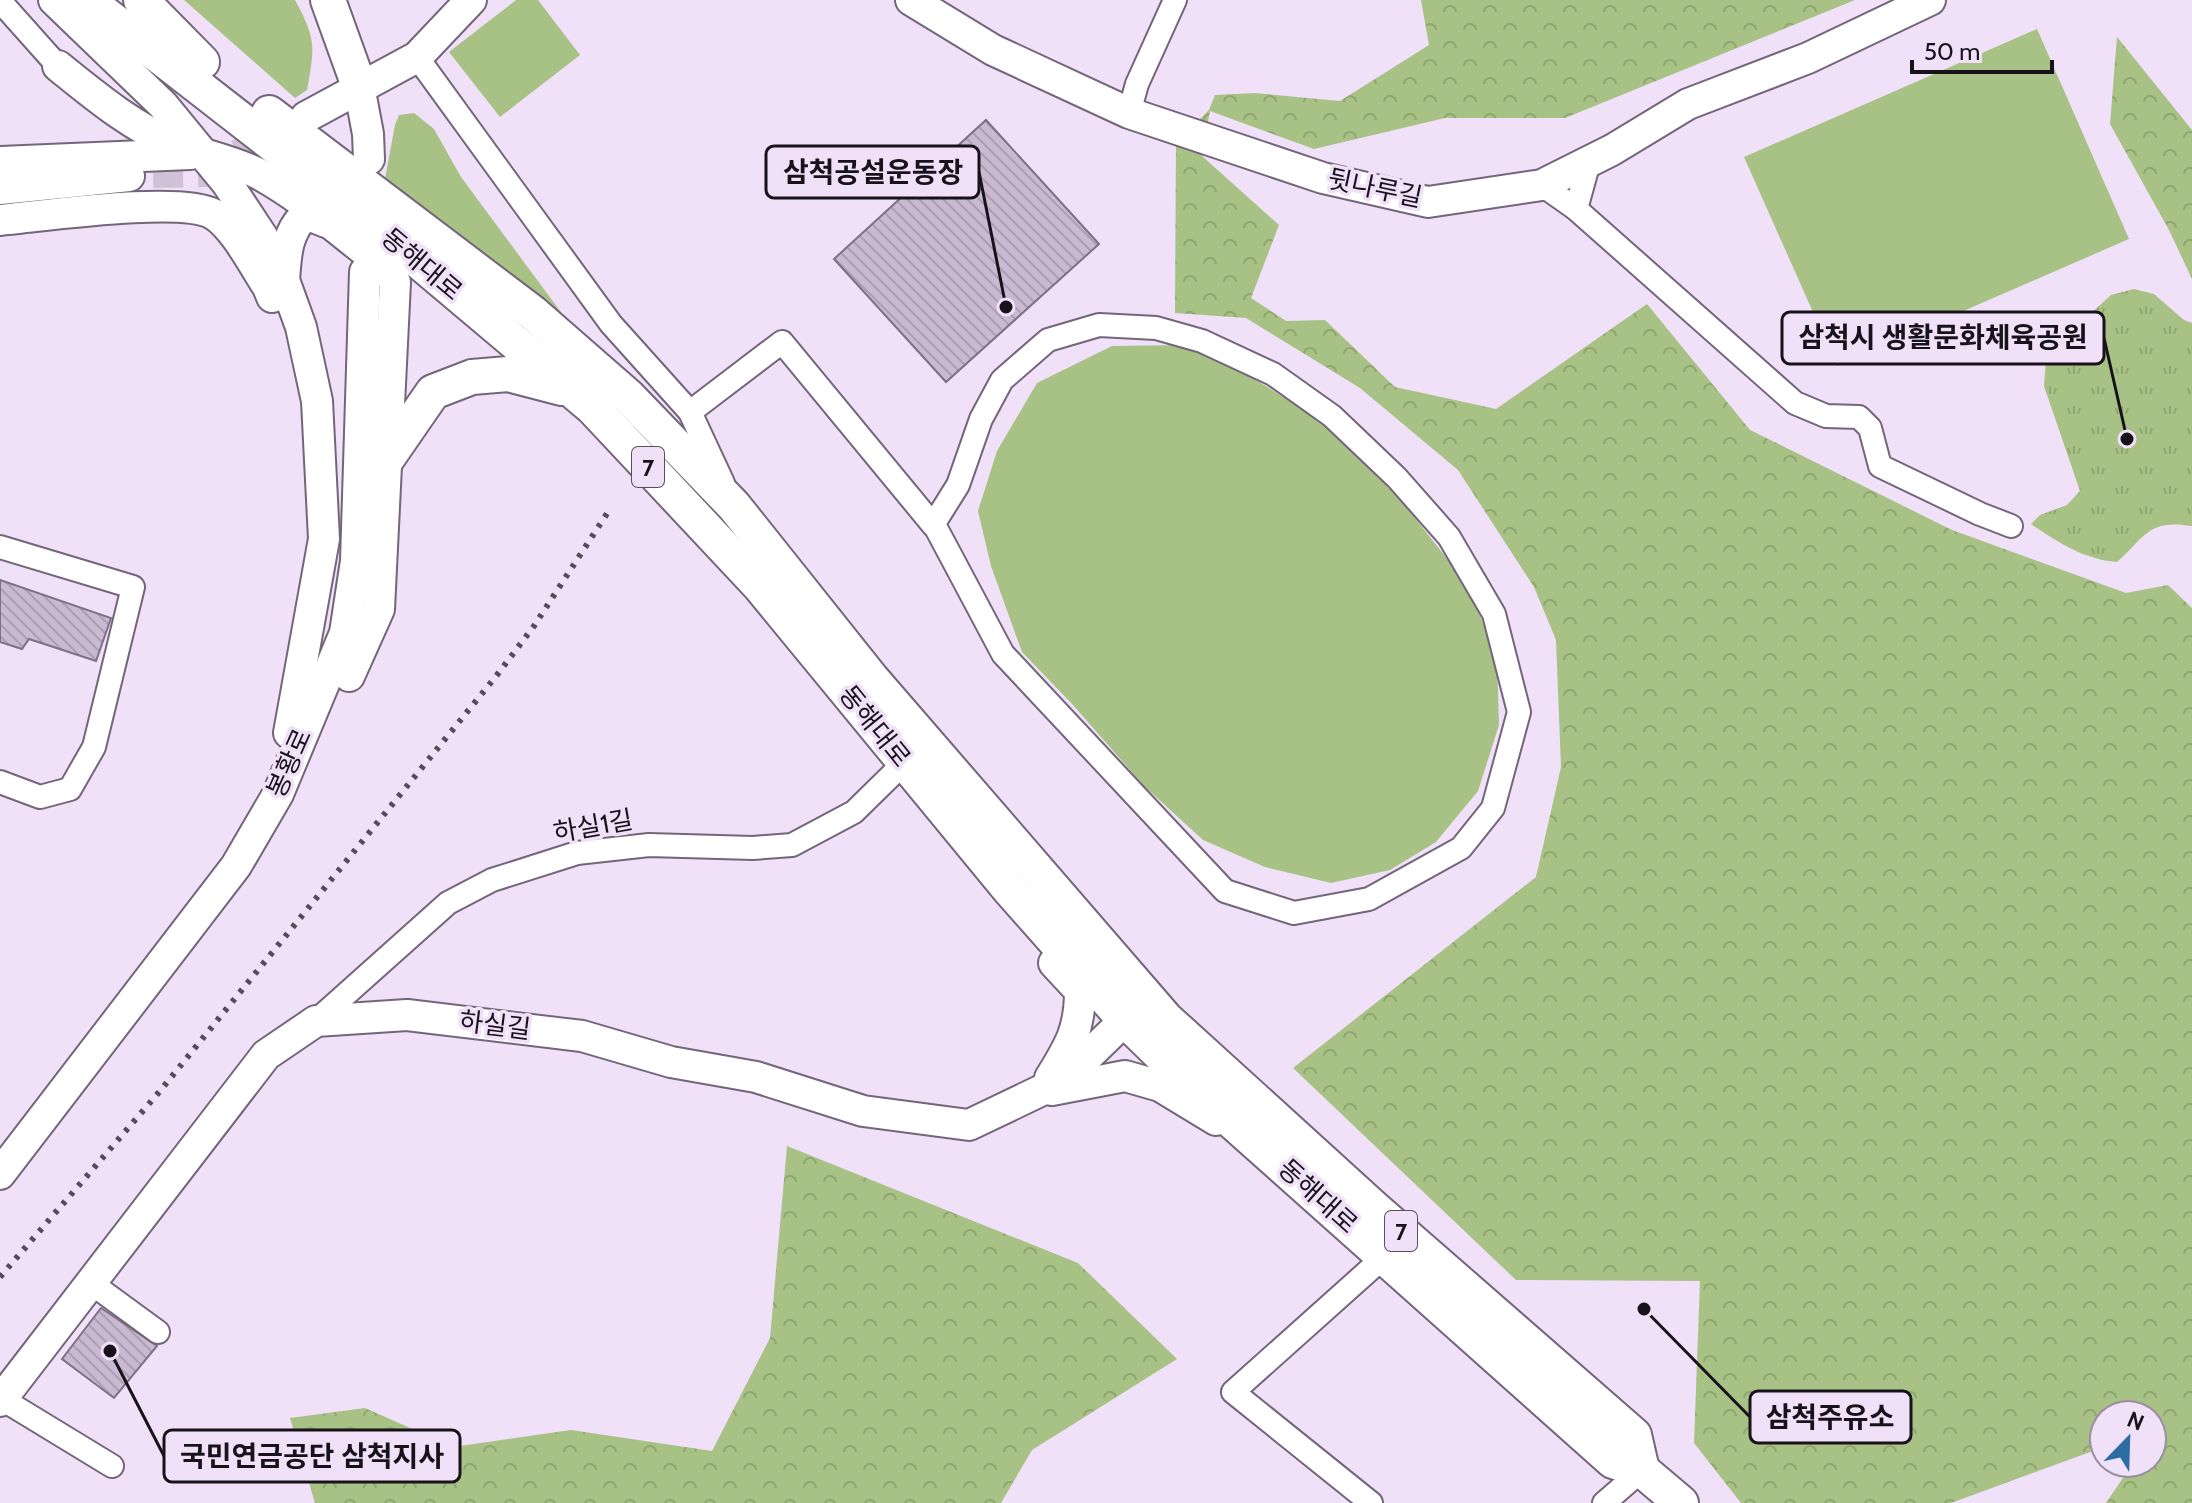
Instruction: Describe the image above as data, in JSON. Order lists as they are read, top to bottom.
{
  "streets": {
    "main road": ["동해대로", "7"],
    "street": [
      "뒷나루길",
      "봉황로",
      "하실1길",
      "하실길"
    ]
  },
  "crossings": [
    ["동해대로", "하실1길"],
    ["동해대로", "하실길"],
    ["하실1길", "하실길"]
  ],
  "places": [
    "삼척공설운동장",
    "삼척시 생활문화체육공원",
    "삼척주유소",
    "국민연금공단 삼척지사"
  ],
  "scale_bar": "50 m",
  "north": "top right"
}
